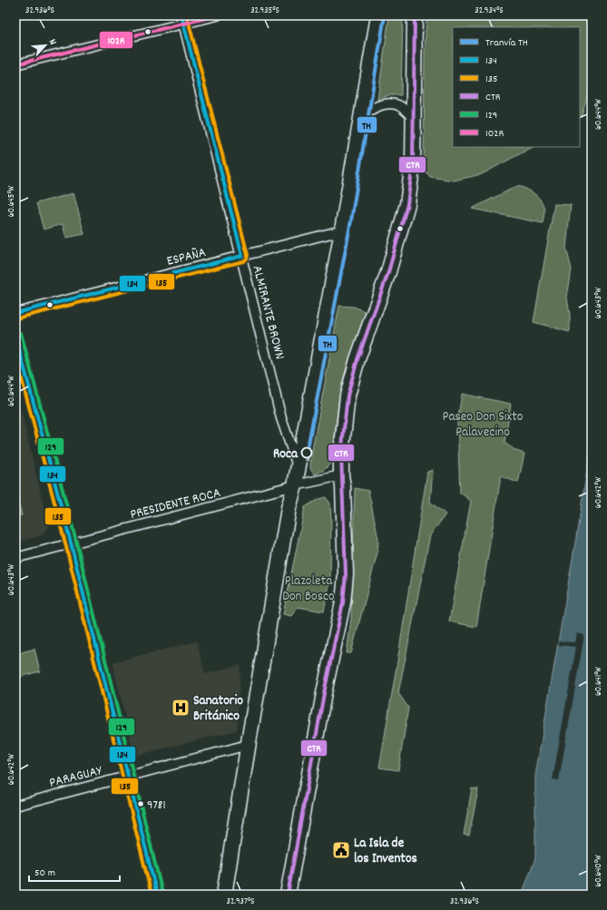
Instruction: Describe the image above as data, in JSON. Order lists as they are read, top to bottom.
{
  "streets": {
    "street": [
      "ESPAÑA",
      "ALMIRANTE BROWN",
      "PRESIDENTE ROCA",
      "PARAGUAY"
    ]
  },
  "crossings": [
    ["ESPAÑA", "ALMIRANTE BROWN"]
  ],
  "parks": ["Paseo Don Sixto Palavecino", "Plazoleta Don Bosco"],
  "places": {
    "other": ["Roca", "9781"],
    "hospital": ["Sanatorio Británico"],
    "public building": ["La Isla de los Inventos"]
  },
  "lines": [
    "tram line TH",
    "transit line 134",
    "transit line 135",
    "transit line CTR",
    "transit line 102R",
    "transit line 129"
  ],
  "legend": [
    "Tranvía TH",
    "134",
    "135",
    "CTR",
    "129",
    "102R"
  ],
  "scale_bar": "50 m",
  "north": "top right",
  "coordinates": [
    "32.936°S",
    "32.935°S",
    "32.934°S",
    "60.644°W",
    "60.645°W",
    "60.643°W",
    "60.642°W",
    "60.641°W",
    "60.640°W",
    "32.937°S"
  ]
}
